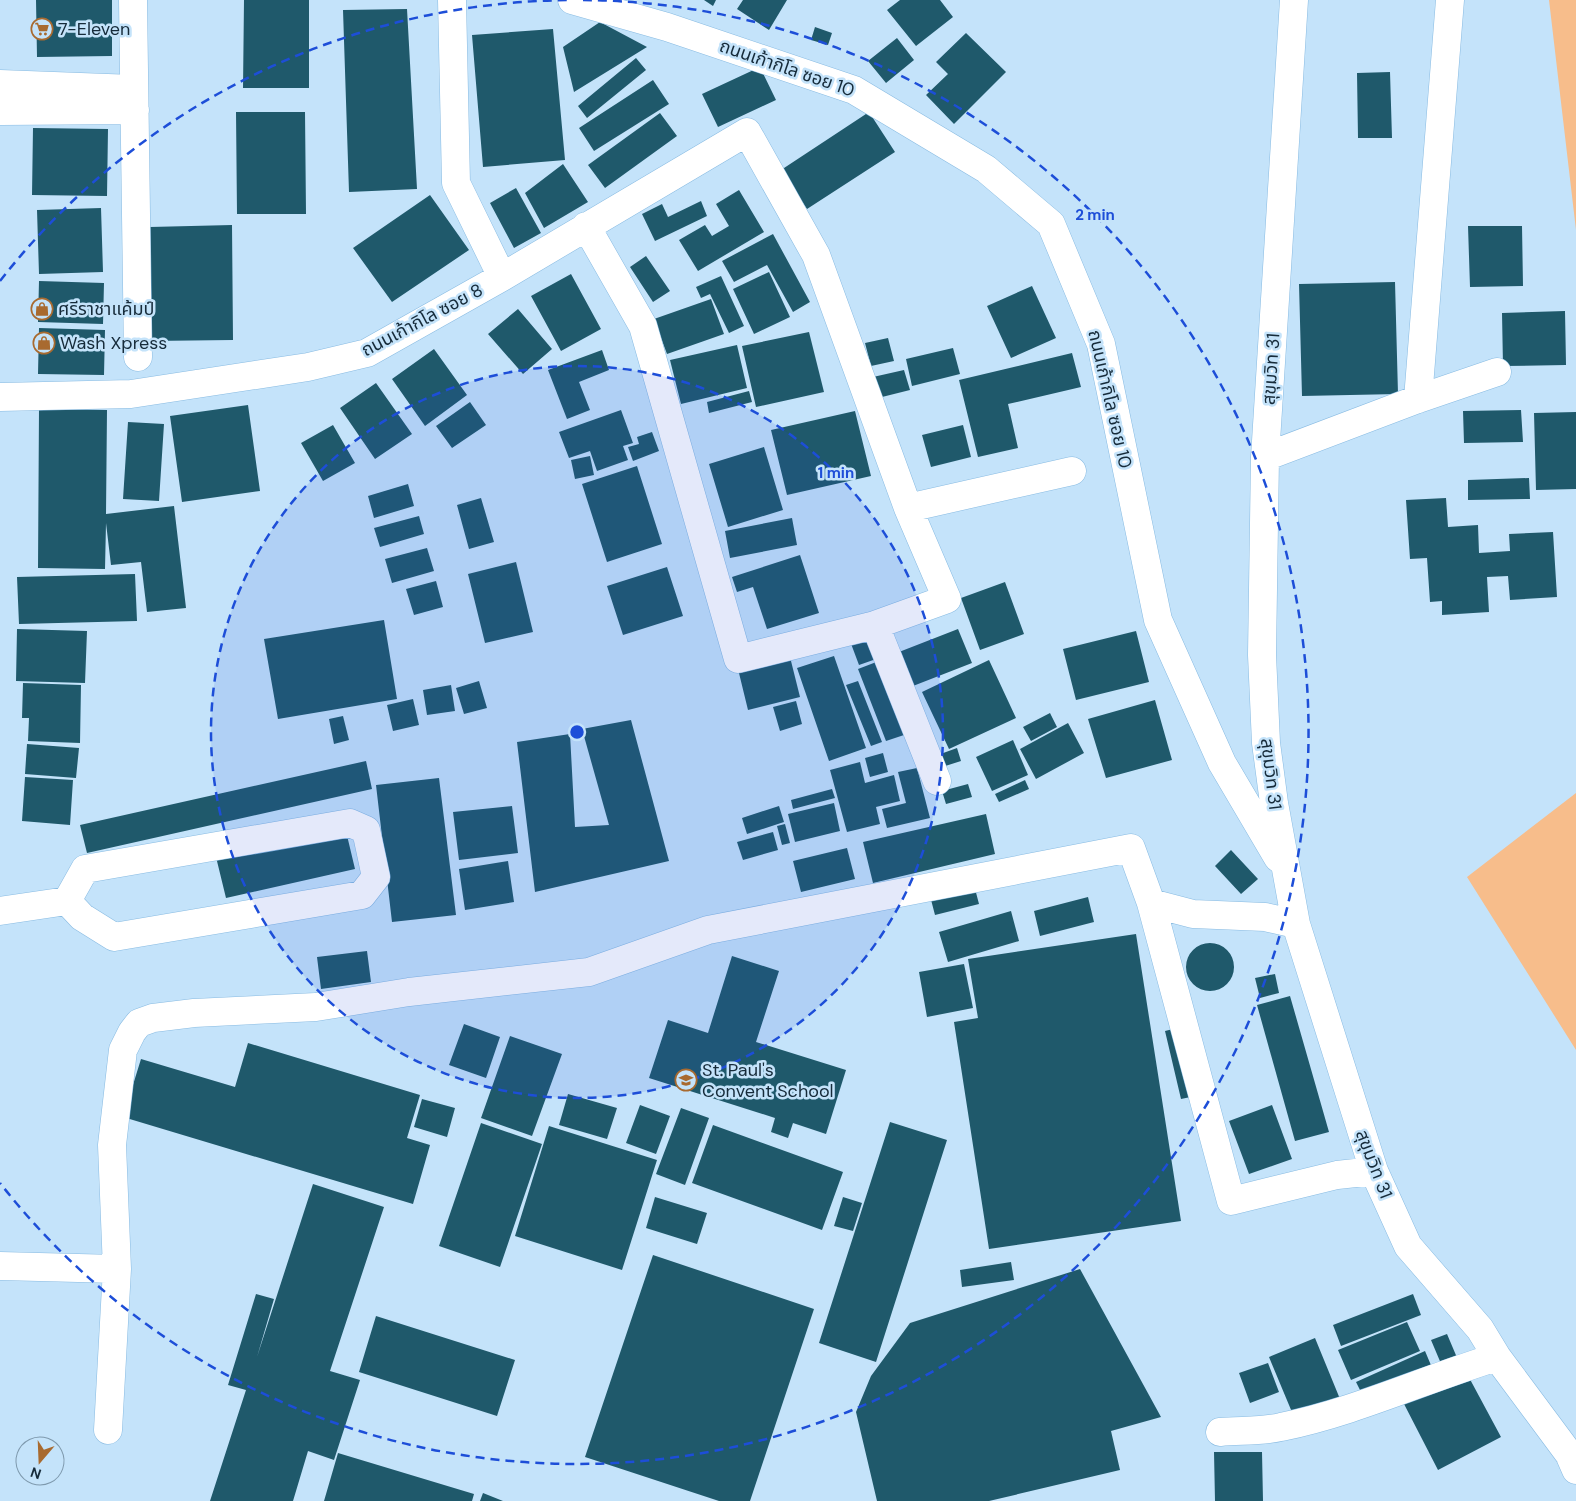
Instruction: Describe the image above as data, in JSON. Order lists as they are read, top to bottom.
{
  "streets": {
    "street": ["ถนนเก้ากิโล ซอย 10", "ถนนเก้ากิโล ซอย 8", "สุขุมวิท 31"]
  },
  "crossings": [
    ["ถนนเก้ากิโล ซอย 10", "สุขุมวิท 31"]
  ],
  "places": {
    "supermarket": ["7-Eleven"],
    "shop": ["ศรีราชาแค้มป์", "Wash Xpress"],
    "school or university": ["St. Paul's Convent School"]
  },
  "north": "bottom",
  "rings": ["2 min", "1 min"]
}
